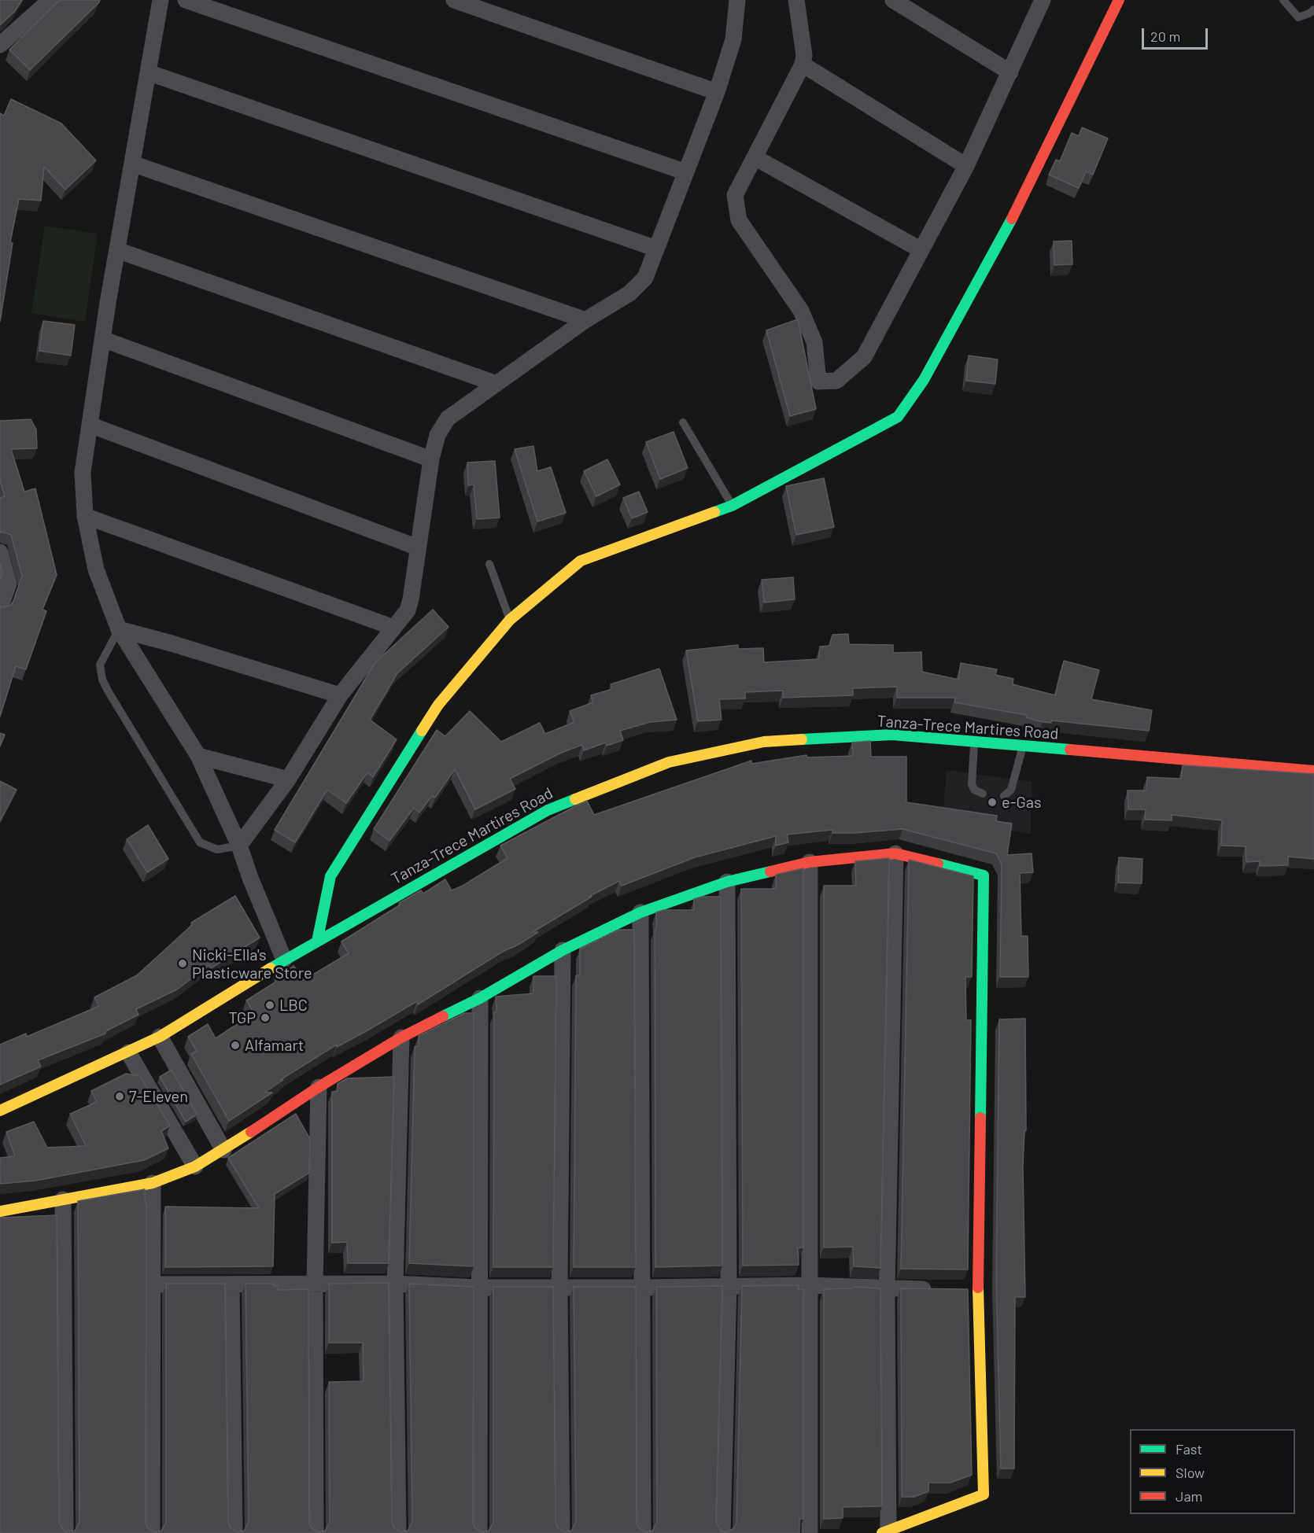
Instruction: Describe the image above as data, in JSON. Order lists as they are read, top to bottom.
{
  "streets": {
    "street": ["Tanza-Trece Martires Road"]
  },
  "places": [
    "e-Gas",
    "Nicki-Ella's Plasticware Store",
    "LBC",
    "TGP",
    "Alfamart",
    "7-Eleven"
  ],
  "legend": ["Fast", "Slow", "Jam"],
  "scale_bar": "20 m"
}
